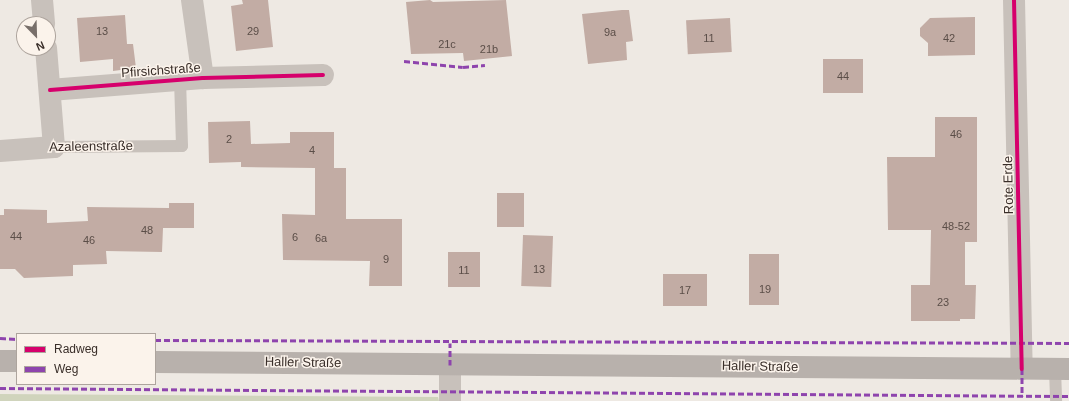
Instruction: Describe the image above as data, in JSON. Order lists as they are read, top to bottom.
{
  "streets": {
    "main road": ["Haller Straße"],
    "street": ["Pfirsichstraße", "Azaleenstraße", "Rote Erde"]
  },
  "crossings": [
    ["Pfirsichstraße", "Azaleenstraße"],
    ["Rote Erde", "Haller Straße"]
  ],
  "house_numbers": [
    "13",
    "29",
    "9a",
    "11",
    "42",
    "21c",
    "21b",
    "44",
    "46",
    "2",
    "4",
    "48-52",
    "48",
    "44",
    "6",
    "6a",
    "46",
    "9",
    "13",
    "11",
    "19",
    "17",
    "23"
  ],
  "legend": ["Radweg", "Weg"],
  "north": "bottom right"
}
